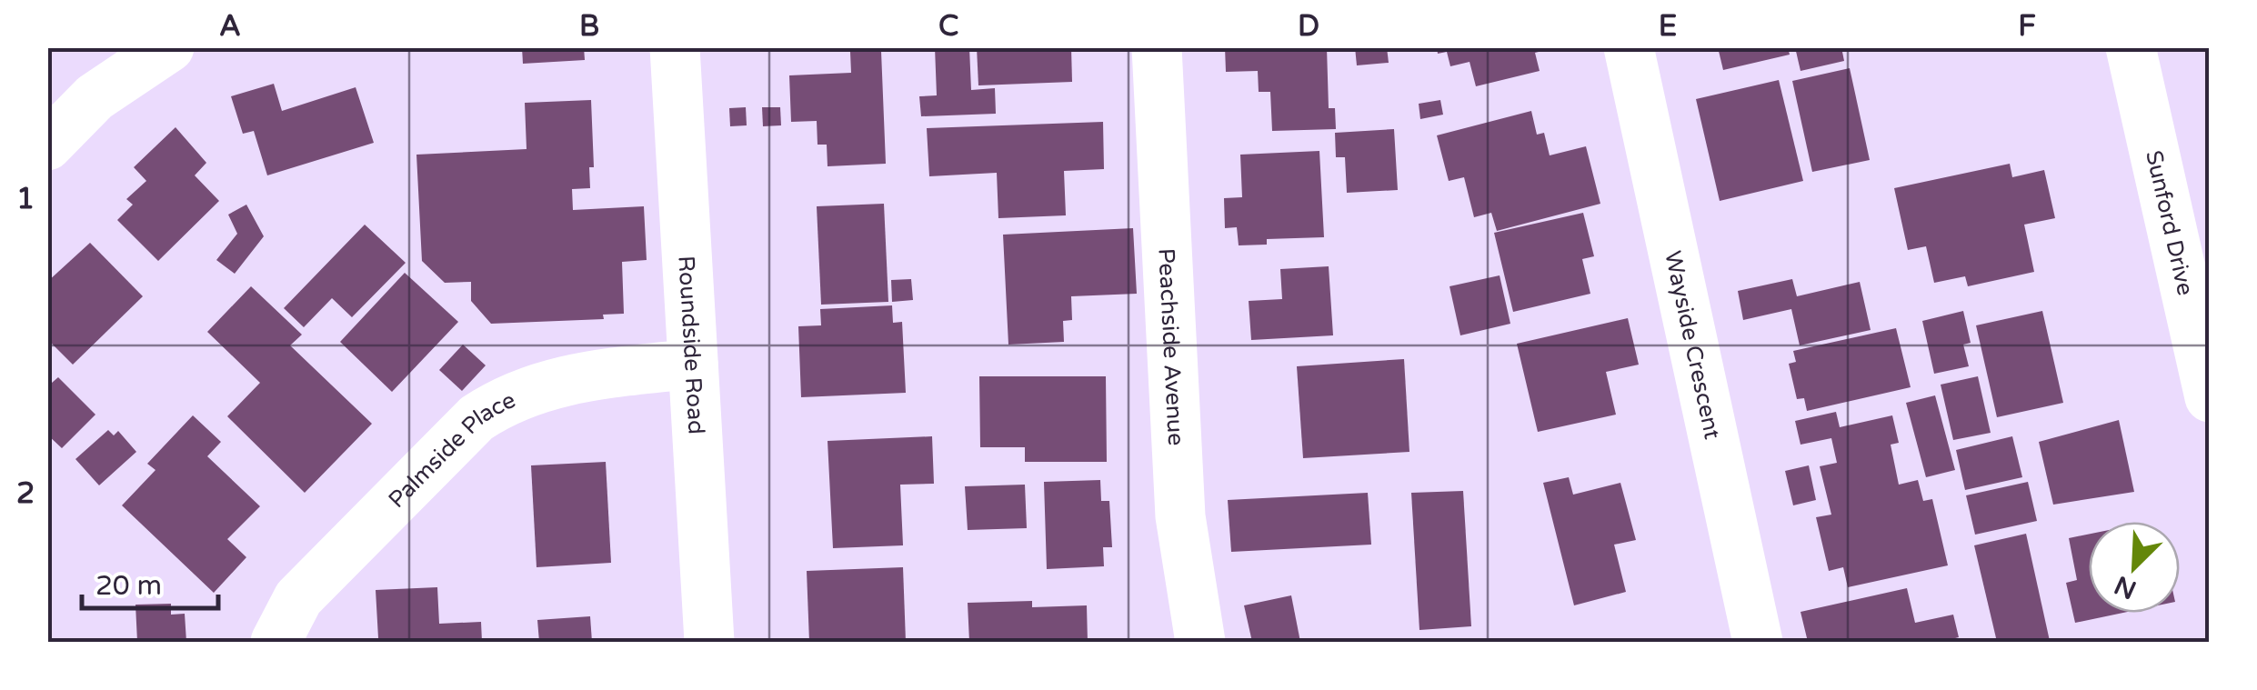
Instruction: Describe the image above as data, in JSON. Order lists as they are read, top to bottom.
{
  "streets": {
    "street": [
      "Sunford Drive",
      "Roundside Road",
      "Peachside Avenue",
      "Wayside Crescent",
      "Palmside Place"
    ]
  },
  "crossings": [
    ["Roundside Road", "Palmside Place"]
  ],
  "scale_bar": "20 m",
  "north": "bottom left",
  "grid": {
    "columns": [
      "A",
      "B",
      "C",
      "D",
      "E",
      "F"
    ],
    "rows": ["1", "2"]
  }
}
